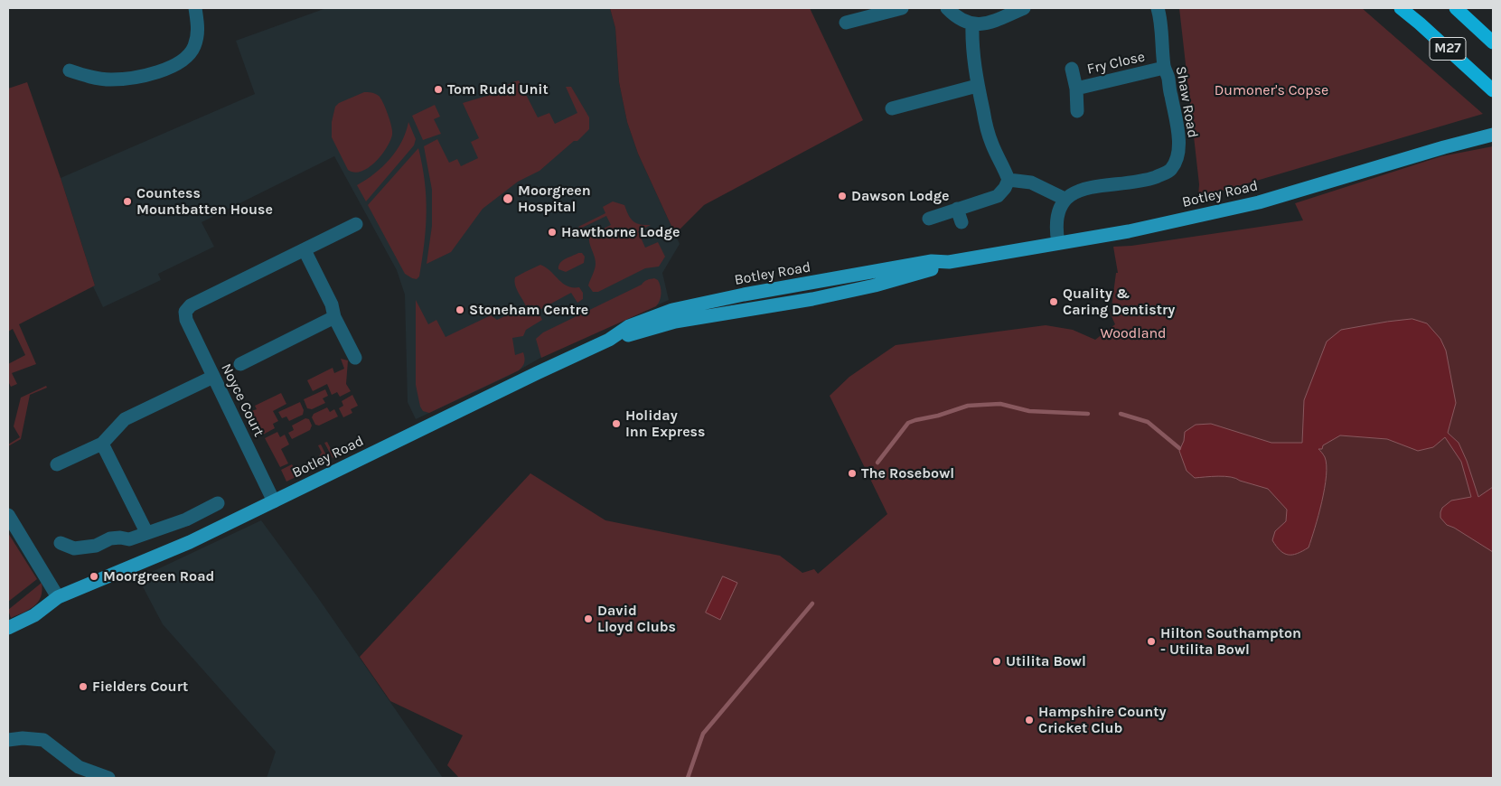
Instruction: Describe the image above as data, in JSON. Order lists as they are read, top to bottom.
{
  "streets": {
    "highway": ["M27"],
    "main road": ["Botley Road"],
    "street": ["Fry Close", "Shaw Road", "Noyce Court"]
  },
  "crossings": [
    ["Fry Close", "Shaw Road"],
    ["Botley Road", "Noyce Court"]
  ],
  "parks": ["Dumoner's Copse", "Woodland"],
  "places": [
    "Tom Rudd Unit",
    "Dawson Lodge",
    "Moorgreen Hospital",
    "Countess Mountbatten House",
    "Hawthorne Lodge",
    "Quality & Caring Dentistry",
    "Stoneham Centre",
    "Holiday Inn Express",
    "The Rosebowl",
    "Moorgreen Road",
    "David Lloyd Clubs",
    "Hilton Southampton - Utilita Bowl",
    "Utilita Bowl",
    "Fielders Court",
    "Hampshire County Cricket Club"
  ]
}
